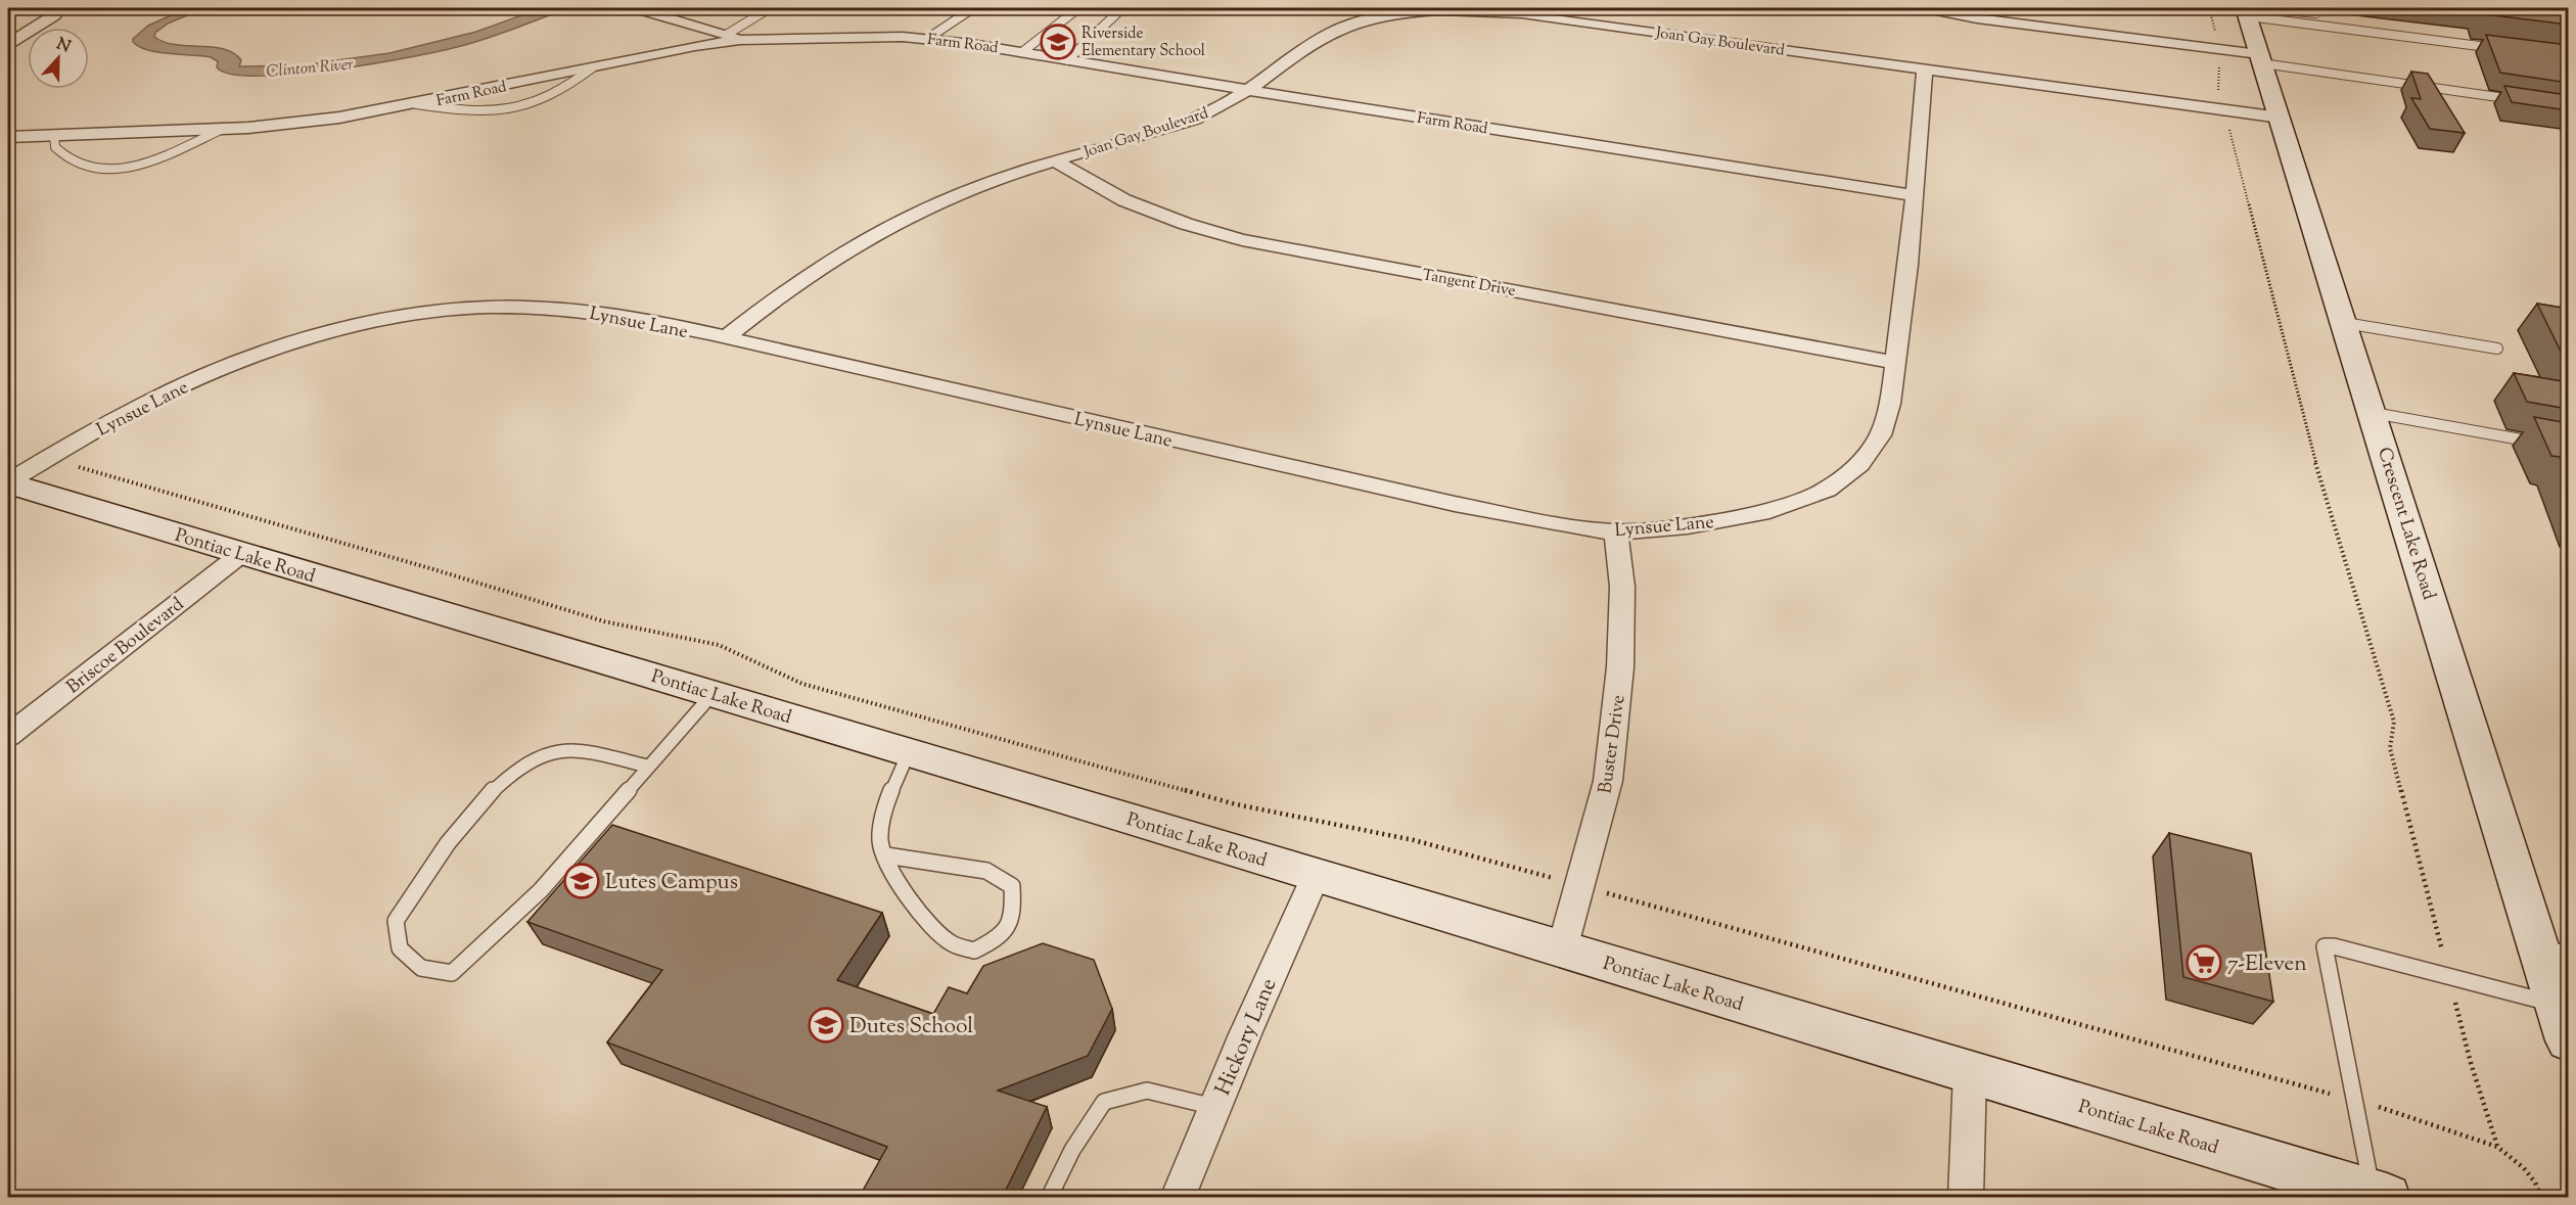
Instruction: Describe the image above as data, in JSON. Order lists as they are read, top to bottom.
{
  "streets": {
    "street": [
      "Joan Gay Boulevard",
      "Farm Road",
      "Tangent Drive",
      "Lynsue Lane",
      "Crescent Lake Road",
      "Pontiac Lake Road",
      "Briscoe Boulevard",
      "Buster Drive",
      "Hickory Lane"
    ]
  },
  "crossings": [
    ["Joan Gay Boulevard", "Farm Road"],
    ["Joan Gay Boulevard", "Tangent Drive"],
    ["Joan Gay Boulevard", "Lynsue Lane"],
    ["Joan Gay Boulevard", "Crescent Lake Road"],
    ["Farm Road", "Lynsue Lane"],
    ["Tangent Drive", "Lynsue Lane"],
    ["Lynsue Lane", "Pontiac Lake Road"],
    ["Lynsue Lane", "Buster Drive"],
    ["Pontiac Lake Road", "Briscoe Boulevard"],
    ["Pontiac Lake Road", "Buster Drive"],
    ["Pontiac Lake Road", "Hickory Lane"]
  ],
  "water": ["Clinton River"],
  "places": {
    "school or university": ["Riverside Elementary School", "Lutes Campus", "Dutes School"],
    "supermarket": ["7-Eleven"]
  },
  "north": "top"
}
